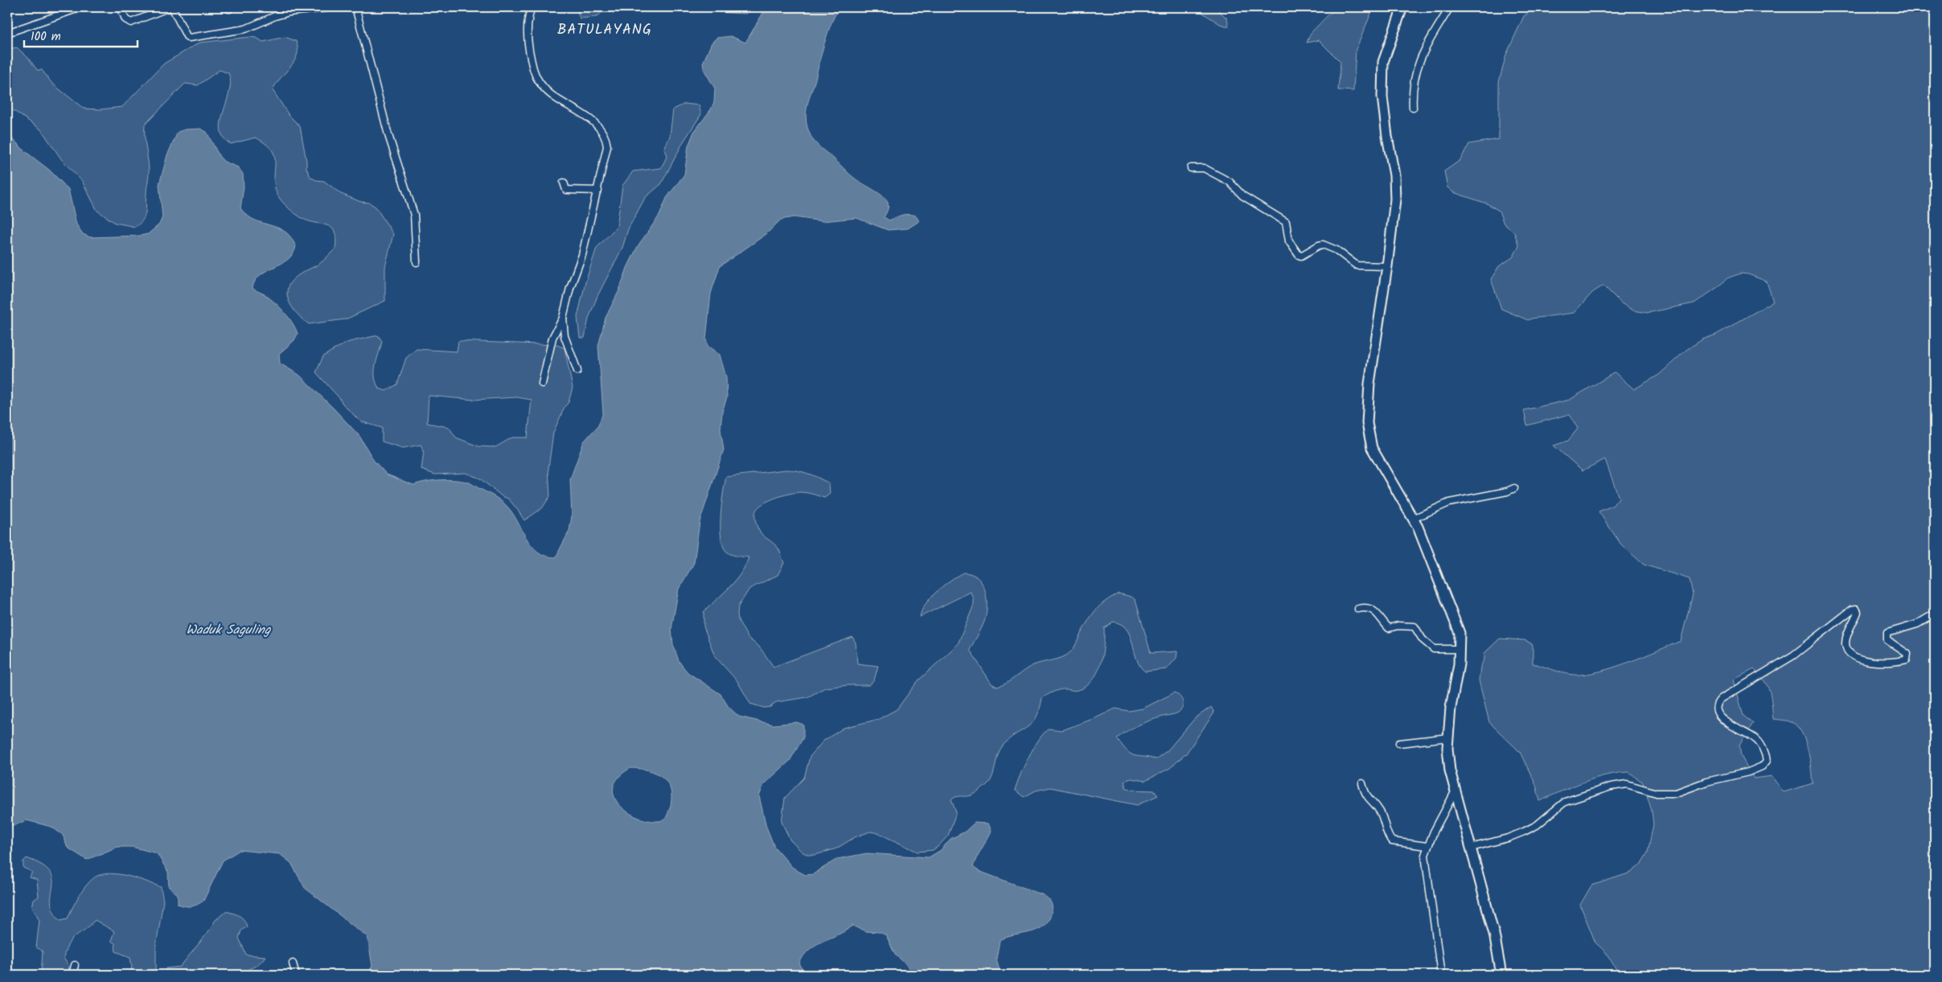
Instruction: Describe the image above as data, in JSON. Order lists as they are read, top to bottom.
{
  "districts": ["BATULAYANG"],
  "water": ["Waduk Saguling"],
  "scale_bar": "100 m"
}
